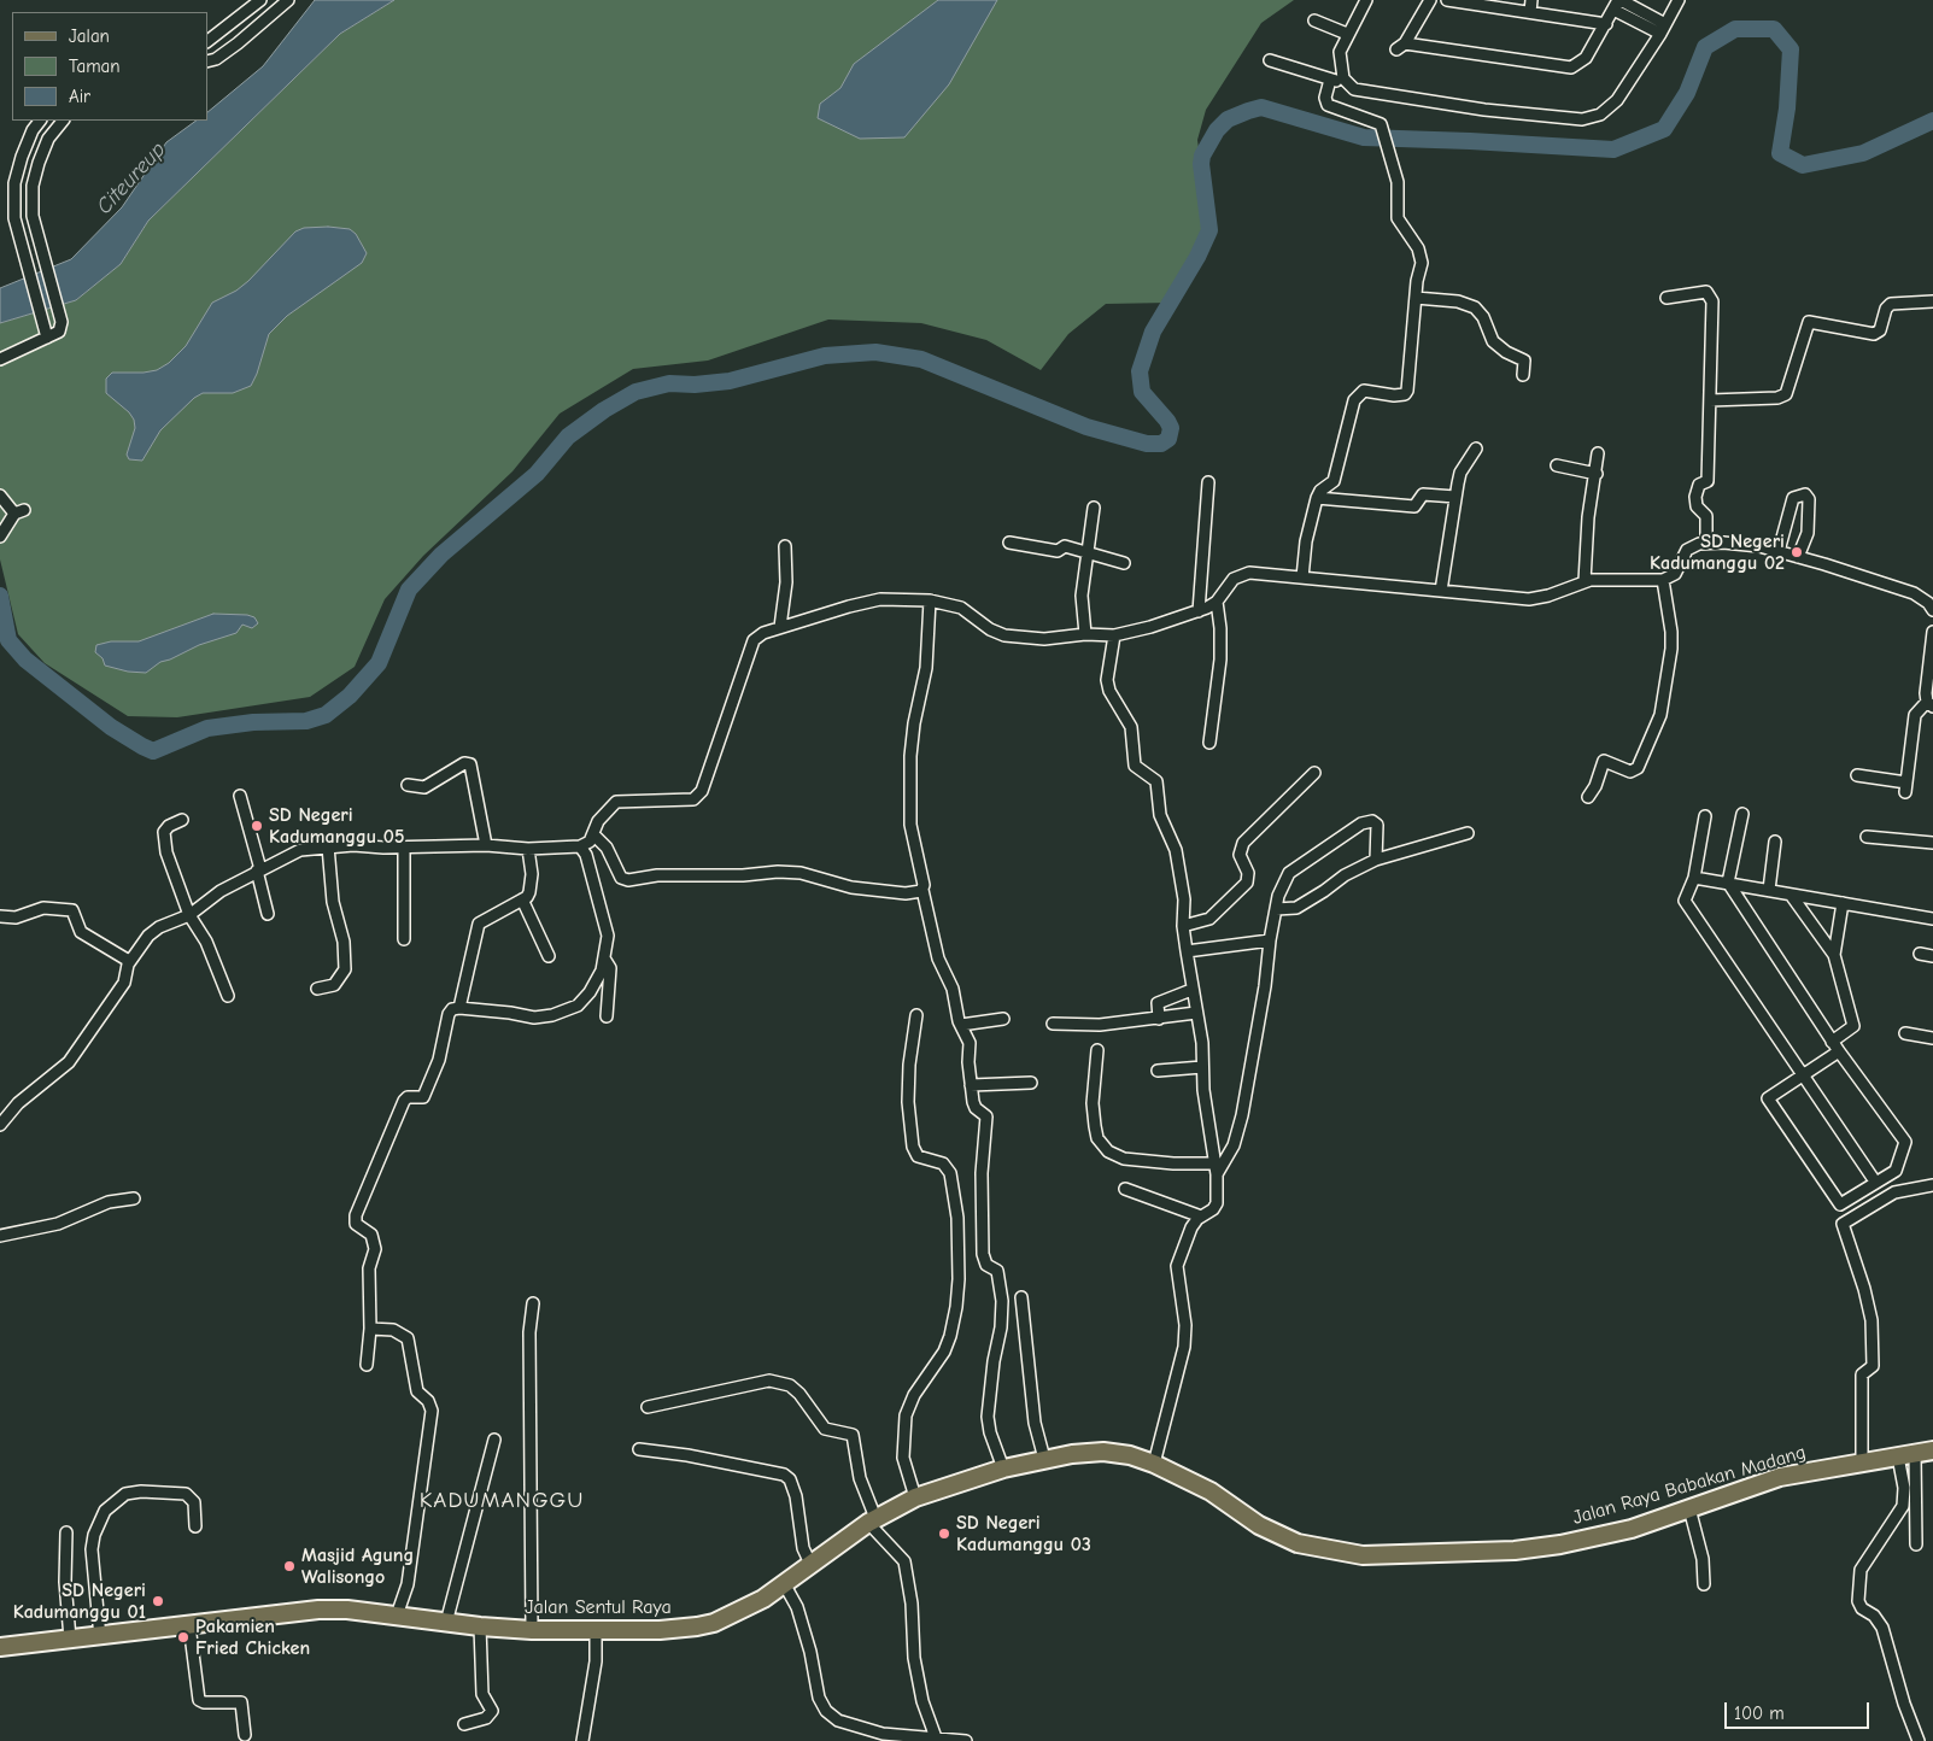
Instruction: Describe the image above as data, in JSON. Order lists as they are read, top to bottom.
{
  "streets": {
    "main road": ["Jalan Raya Babakan Madang", "Jalan Sentul Raya"]
  },
  "crossings": [
    ["Jalan Raya Babakan Madang", "Jalan Sentul Raya"]
  ],
  "districts": ["KADUMANGGU"],
  "water": ["Citeureup"],
  "places": [
    "SD Negeri Kadumanggu 02",
    "SD Negeri Kadumanggu 05",
    "SD Negeri Kadumanggu 03",
    "Masjid Agung Walisongo",
    "SD Negeri Kadumanggu 01",
    "Pakamien Fried Chicken"
  ],
  "legend": ["Jalan", "Taman", "Air"],
  "scale_bar": "100 m"
}
